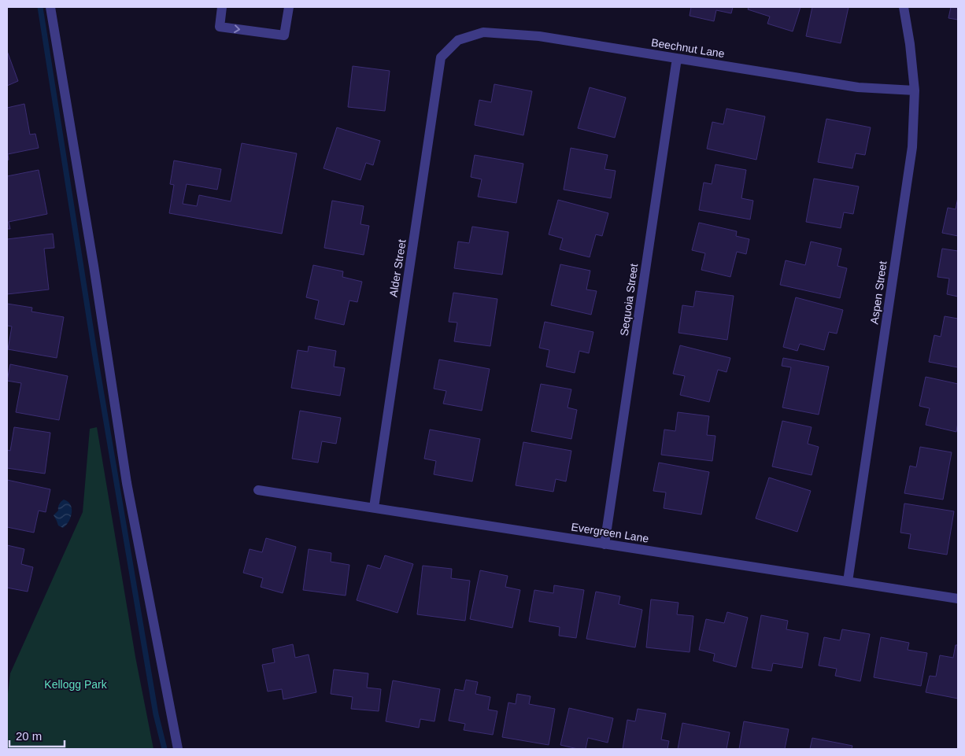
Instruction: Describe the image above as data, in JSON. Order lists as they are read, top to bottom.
{
  "streets": {
    "street": [
      "Beechnut Lane",
      "Alder Street",
      "Aspen Street",
      "Sequoia Street",
      "Evergreen Lane"
    ]
  },
  "crossings": [
    ["Beechnut Lane", "Alder Street"],
    ["Beechnut Lane", "Aspen Street"],
    ["Beechnut Lane", "Sequoia Street"],
    ["Alder Street", "Evergreen Lane"],
    ["Aspen Street", "Evergreen Lane"],
    ["Sequoia Street", "Evergreen Lane"]
  ],
  "parks": ["Kellogg Park"],
  "scale_bar": "20 m"
}
